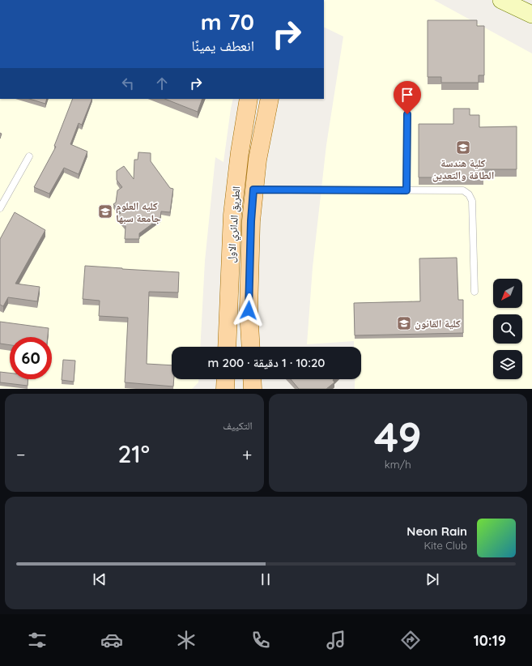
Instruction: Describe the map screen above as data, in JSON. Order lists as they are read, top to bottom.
{
  "streets": {
    "main road": ["الطريق الدائري الاول"]
  },
  "places": {
    "school or university": ["كلية هندسة الطاقة والتعدين", "كليه العلوم جامعة سبها", "كلية القانون"]
  },
  "north": "bottom left",
  "page": {
    "turn": ["70 m", "انعطف يمينًا"],
    "limit": "60",
    "trip": "10:20 · 1 دقيقة · 200 m",
    "tile": [
      ["49", "km/h"],
      "التكييف"
    ],
    "heat": ["−", "21°", "+"],
    "song": ["Neon Rain", "Kite Club"],
    "tabs": "10:19"
  }
}
